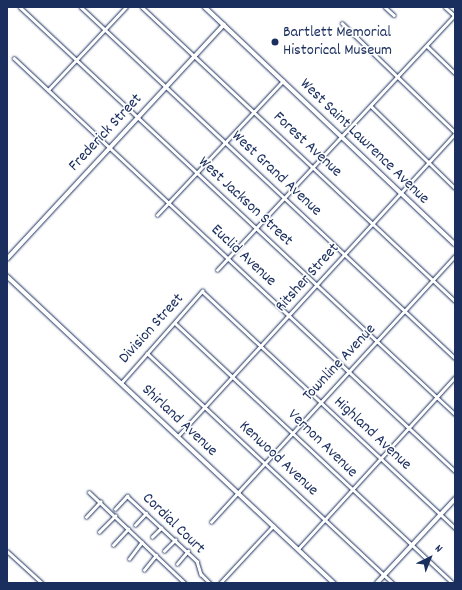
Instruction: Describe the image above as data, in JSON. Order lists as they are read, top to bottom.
{
  "streets": {
    "street": [
      "Frederick Street",
      "West Saint Lawrence Avenue",
      "Forest Avenue",
      "West Grand Avenue",
      "West Jackson Street",
      "Euclid Avenue",
      "Ritsher Street",
      "Division Street",
      "Townline Avenue",
      "Shirland Avenue",
      "Highland Avenue",
      "Vernon Avenue",
      "Kenwood Avenue",
      "Cordial Court"
    ]
  },
  "crossings": [
    ["Frederick Street", "West Saint Lawrence Avenue"],
    ["Frederick Street", "Forest Avenue"],
    ["Frederick Street", "West Grand Avenue"],
    ["Frederick Street", "West Jackson Street"],
    ["Frederick Street", "Euclid Avenue"],
    ["West Saint Lawrence Avenue", "Ritsher Street"],
    ["Forest Avenue", "Ritsher Street"],
    ["Forest Avenue", "Townline Avenue"],
    ["West Grand Avenue", "Ritsher Street"],
    ["West Grand Avenue", "Townline Avenue"],
    ["West Jackson Street", "Ritsher Street"],
    ["West Jackson Street", "Townline Avenue"],
    ["Euclid Avenue", "Ritsher Street"],
    ["Euclid Avenue", "Townline Avenue"],
    ["Ritsher Street", "Shirland Avenue"],
    ["Ritsher Street", "Highland Avenue"],
    ["Ritsher Street", "Vernon Avenue"],
    ["Ritsher Street", "Kenwood Avenue"],
    ["Division Street", "Shirland Avenue"],
    ["Division Street", "Highland Avenue"],
    ["Division Street", "Vernon Avenue"],
    ["Division Street", "Kenwood Avenue"],
    ["Townline Avenue", "Shirland Avenue"],
    ["Townline Avenue", "Highland Avenue"],
    ["Townline Avenue", "Vernon Avenue"],
    ["Townline Avenue", "Kenwood Avenue"]
  ],
  "places": ["Bartlett Memorial Historical Museum"],
  "north": "top right"
}
